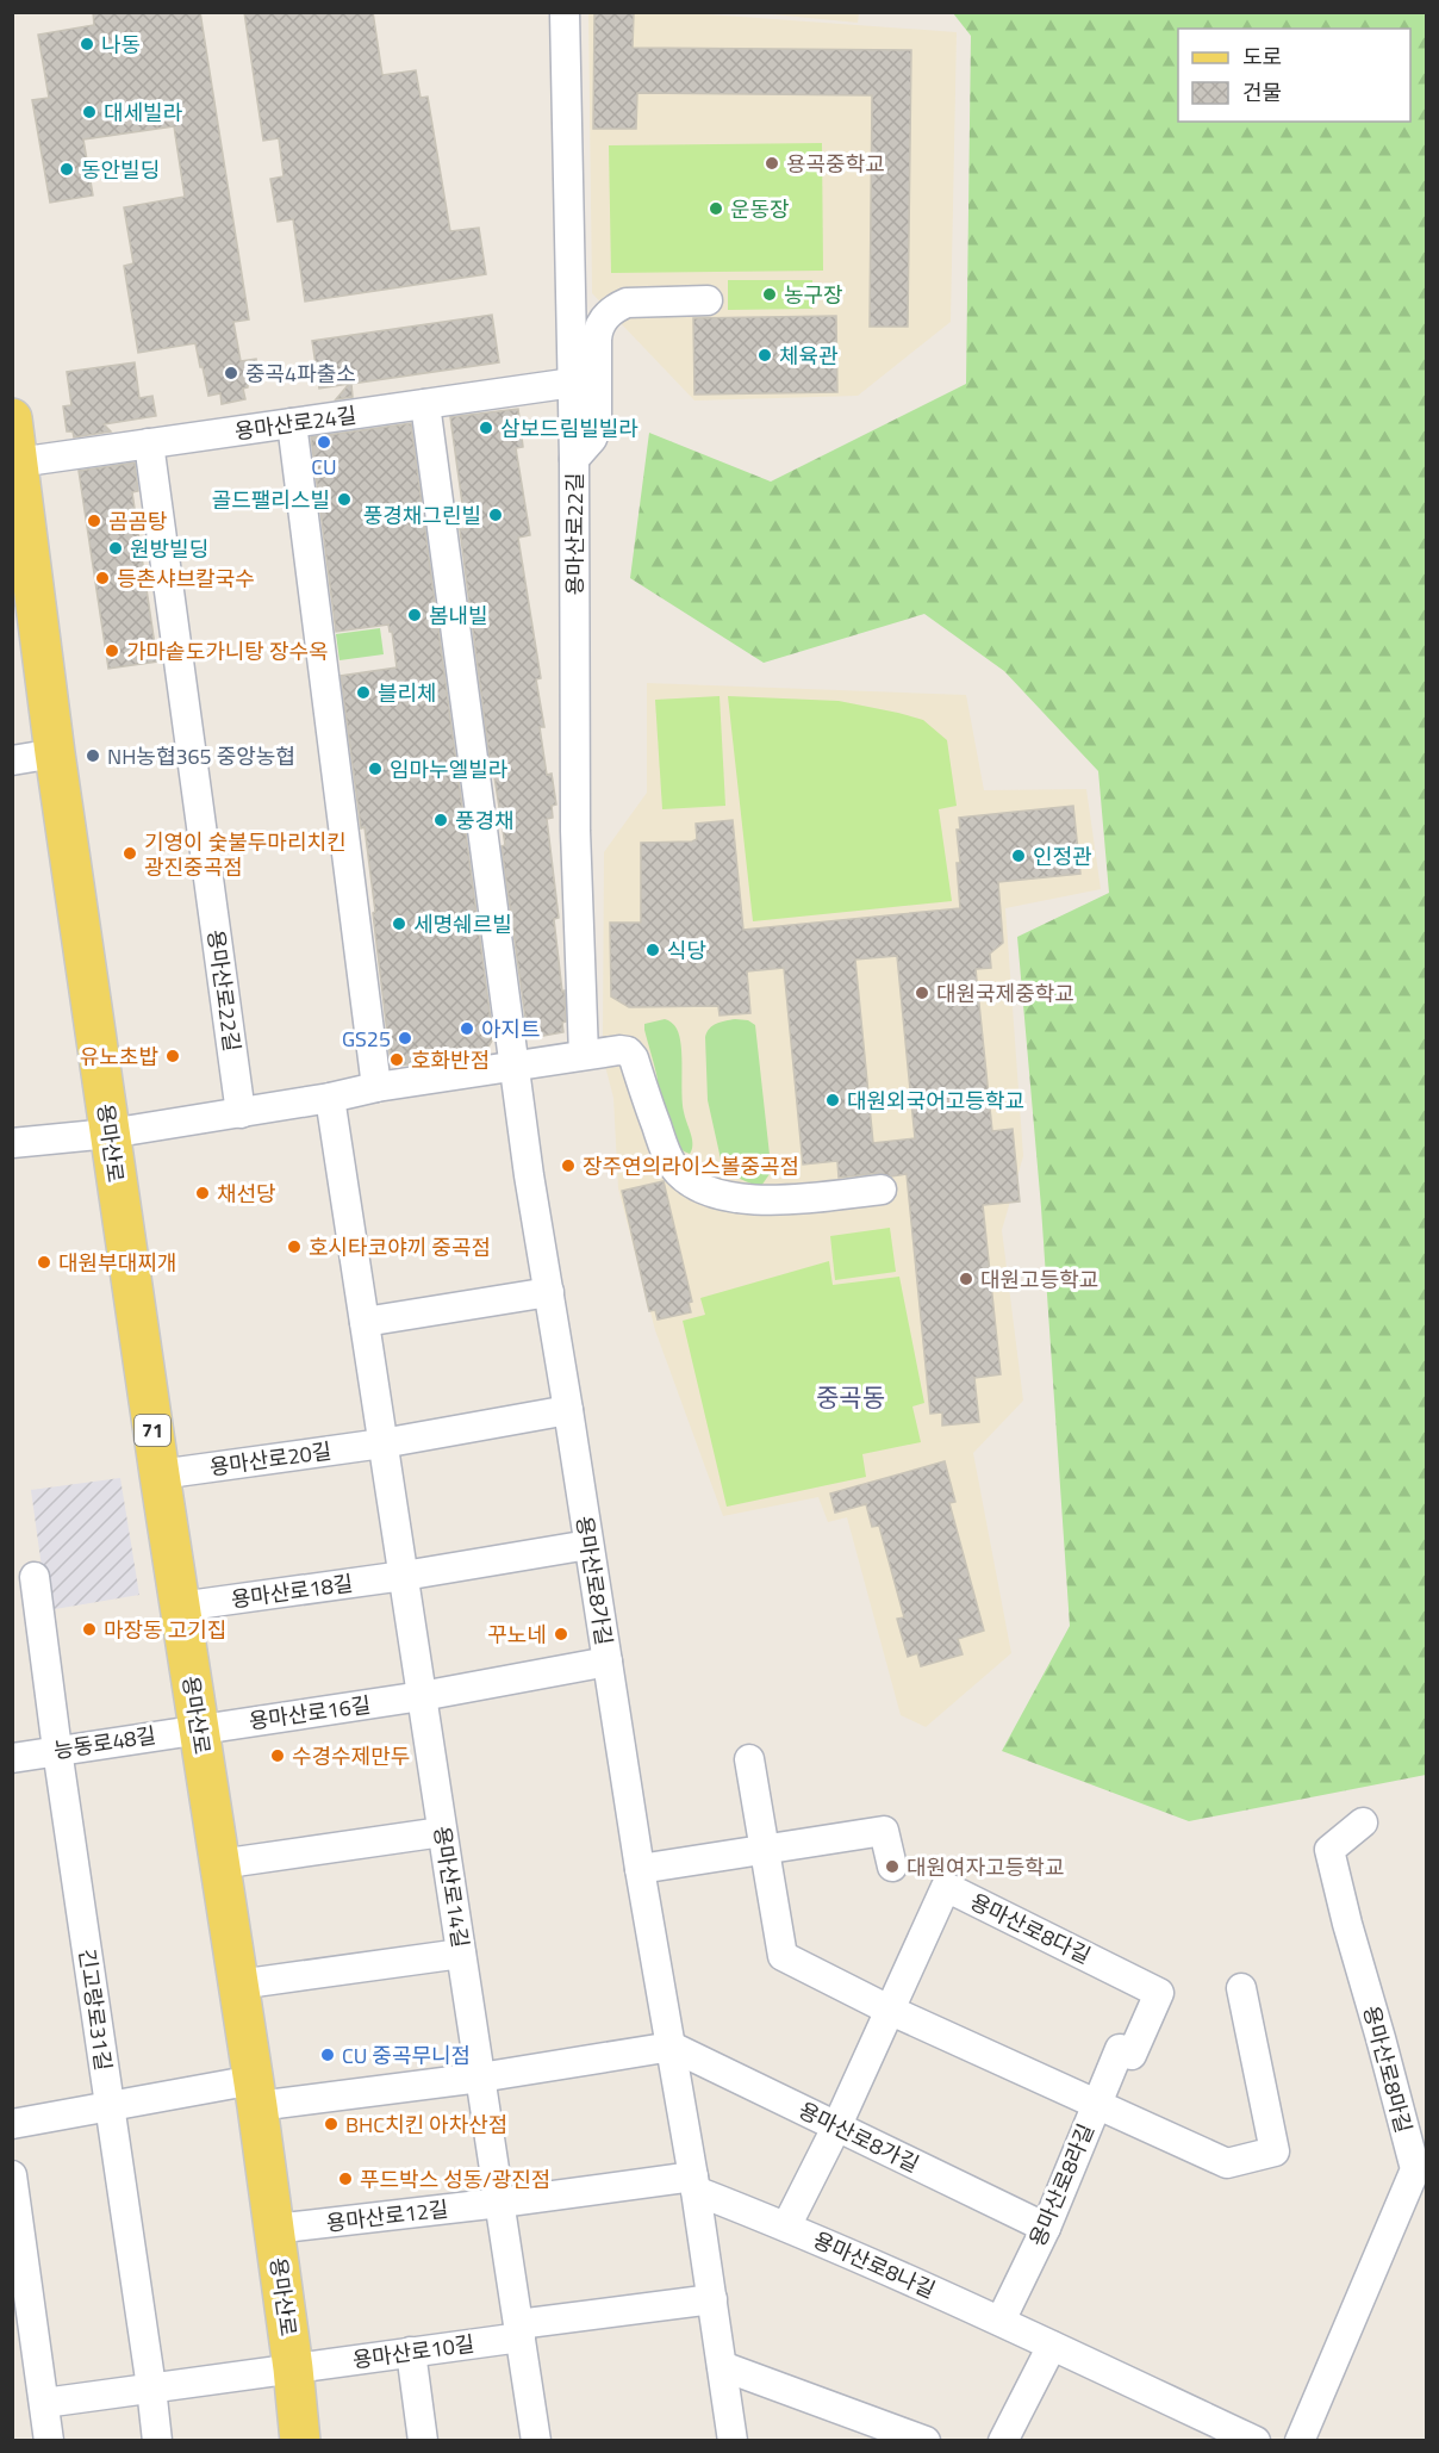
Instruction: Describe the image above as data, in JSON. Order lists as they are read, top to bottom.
{
  "streets": {
    "main road": ["용마산로", "71"],
    "street": [
      "용마산로24길",
      "용마산로22길",
      "용마산로20길",
      "용마산로8가길",
      "용마산로18길",
      "용마산로16길",
      "능동로48길",
      "용마산로14길",
      "용마산로8다길",
      "긴고랑로31길",
      "용마산로8마길",
      "용마산로8라길",
      "용마산로12길",
      "용마산로8나길",
      "용마산로10길"
    ]
  },
  "crossings": [
    ["용마산로24길", "용마산로22길"],
    ["용마산로24길", "용마산로"],
    ["용마산로", "용마산로20길"],
    ["용마산로", "용마산로18길"],
    ["용마산로", "용마산로16길"],
    ["용마산로", "능동로48길"],
    ["용마산로", "용마산로12길"],
    ["용마산로", "용마산로10길"],
    ["용마산로20길", "용마산로8가길"],
    ["용마산로8가길", "용마산로18길"],
    ["용마산로8가길", "용마산로16길"],
    ["용마산로8가길", "용마산로8다길"],
    ["용마산로8가길", "용마산로8라길"],
    ["용마산로8가길", "용마산로12길"],
    ["용마산로8가길", "용마산로8나길"],
    ["용마산로8가길", "용마산로10길"],
    ["용마산로16길", "능동로48길"],
    ["용마산로16길", "용마산로14길"],
    ["능동로48길", "긴고랑로31길"],
    ["용마산로8다길", "용마산로8라길"],
    ["용마산로8다길", "용마산로8나길"],
    ["긴고랑로31길", "용마산로10길"],
    ["용마산로8라길", "용마산로8나길"],
    ["용마산로12길", "용마산로8나길"]
  ],
  "districts": ["중곡동"],
  "places": [
    "나동",
    "대세빌라",
    "용곡중학교",
    "동안빌딩",
    "운동장",
    "농구장",
    "체육관",
    "중곡4파출소",
    "삼보드림빌빌라",
    "CU",
    "골드팰리스빌",
    "풍경채그린빌",
    "곰곰탕",
    "원방빌딩",
    "등촌샤브칼국수",
    "봄내빌",
    "가마솥도가니탕 장수옥",
    "블리체",
    "NH농협365 중앙농협",
    "임마누엘빌라",
    "풍경채",
    "기영이 숯불두마리치킨 광진중곡점",
    "인정관",
    "세명쉐르빌",
    "식당",
    "대원국제중학교",
    "아지트",
    "GS25",
    "유노초밥",
    "호화반점",
    "대원외국어고등학교",
    "장주연의라이스볼중곡점",
    "채선당",
    "호시타코야끼 중곡점",
    "대원부대찌개",
    "대원고등학교",
    "마장동 고기집",
    "꾸노네",
    "수경수제만두",
    "대원여자고등학교",
    "CU 중곡무니점",
    "BHC치킨 아차산점",
    "푸드박스 성동/광진점"
  ],
  "legend": ["도로", "건물"]
}
